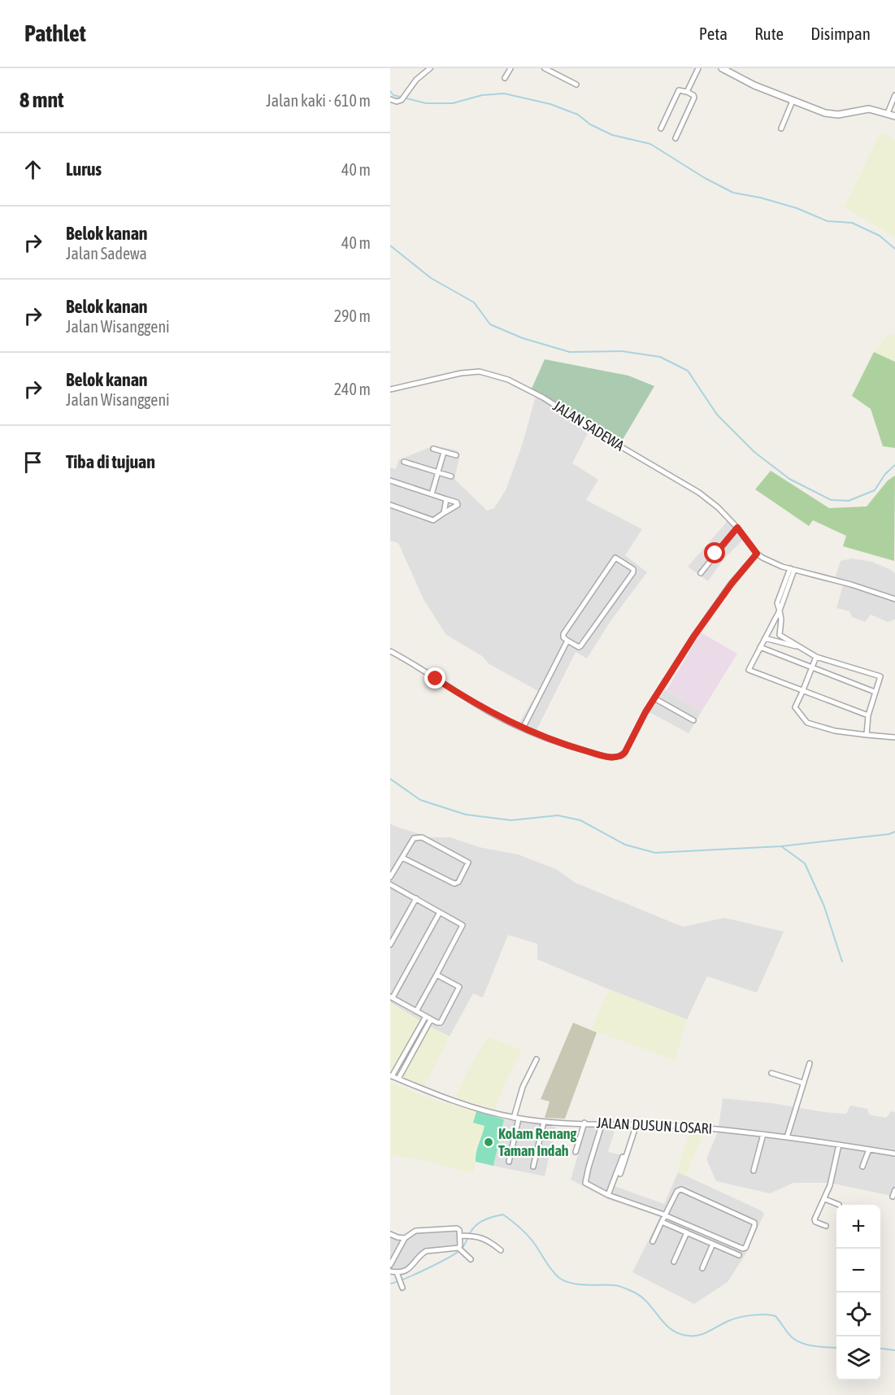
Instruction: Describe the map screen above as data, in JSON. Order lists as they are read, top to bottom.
{
  "streets": {
    "street": ["JALAN SADEWA", "JALAN DUSUN LOSARI"]
  },
  "places": ["Kolam Renang Taman Indah"],
  "page": {
    "header": "Pathlet",
    "nav": ["Peta", "Rute", "Disimpan"],
    "heading": ["8 mnt", "Jalan kaki · 610 m"],
    "list": [
      ["Lurus", "40 m"],
      ["Belok kanan", "Jalan Sadewa", "40 m"],
      ["Belok kanan", "Jalan Wisanggeni", "290 m"],
      ["Belok kanan", "Jalan Wisanggeni", "240 m"],
      "Tiba di tujuan"
    ],
    "map_buttons": ["+", "−"]
  }
}
